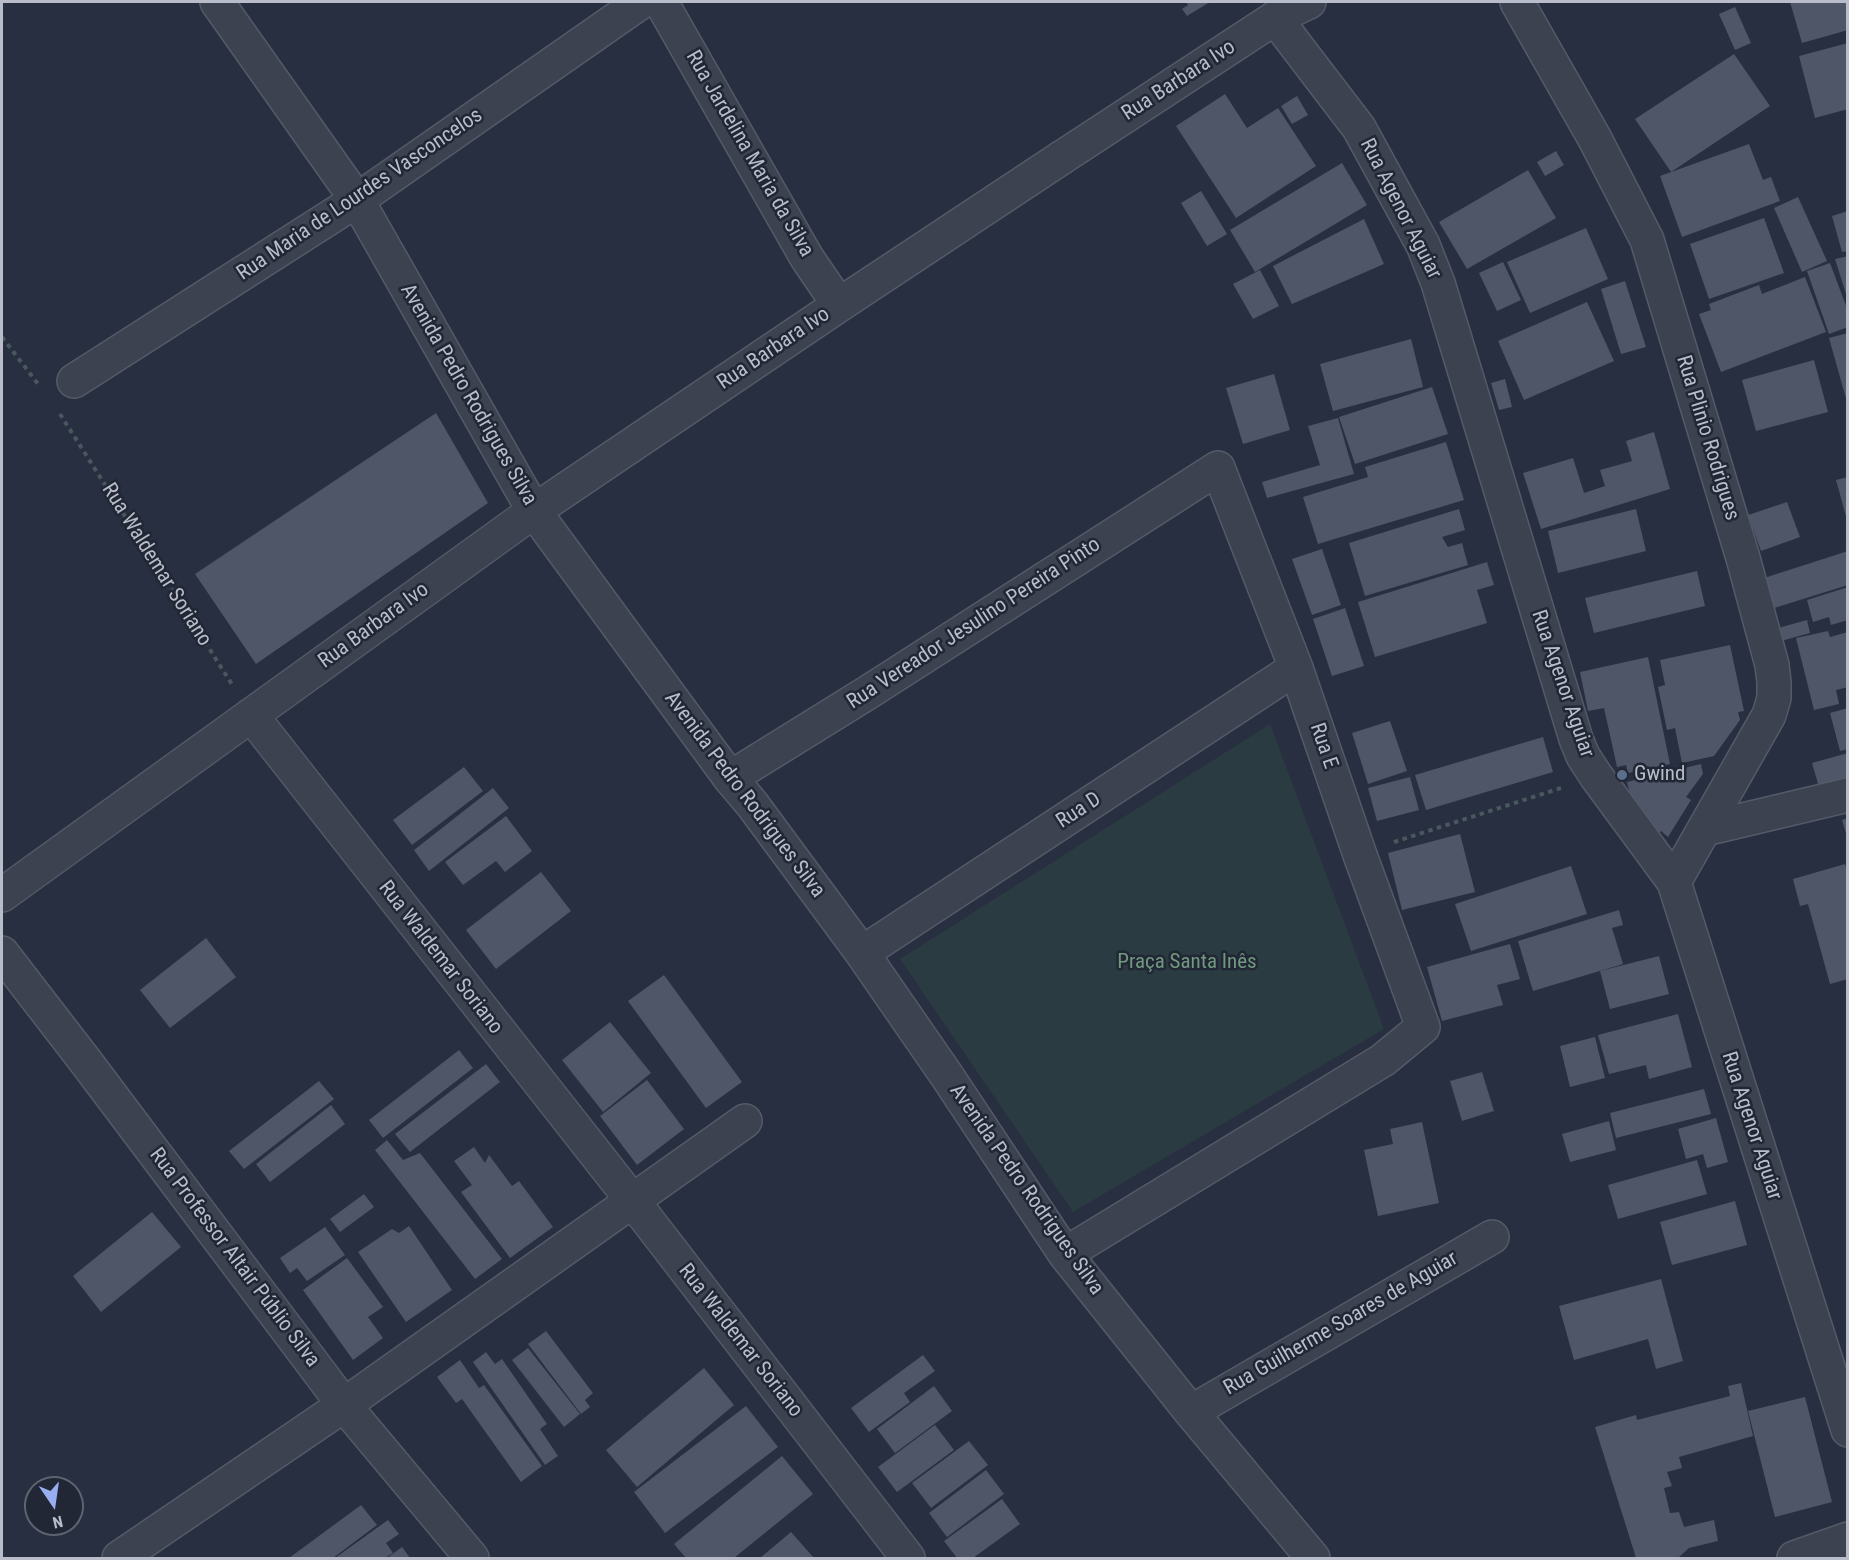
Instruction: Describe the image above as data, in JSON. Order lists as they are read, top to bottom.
{
  "streets": {
    "street": [
      "Rua Barbara Ivo",
      "Rua Jardelina Maria da Silva",
      "Rua Maria de Lourdes Vasconcelos",
      "Rua Agenor Aguiar",
      "Avenida Pedro Rodrigues Silva",
      "Rua Plinio Rodrigues",
      "Rua Waldemar Soriano",
      "Rua Vereador Jesulino Pereira Pinto",
      "Rua E",
      "Rua D",
      "Rua Professor Altair Públio Silva",
      "Rua Guilherme Soares de Aguiar"
    ]
  },
  "crossings": [
    ["Rua Barbara Ivo", "Rua Jardelina Maria da Silva"],
    ["Rua Barbara Ivo", "Rua Agenor Aguiar"],
    ["Rua Barbara Ivo", "Avenida Pedro Rodrigues Silva"],
    ["Rua Barbara Ivo", "Rua Waldemar Soriano"],
    ["Rua Maria de Lourdes Vasconcelos", "Avenida Pedro Rodrigues Silva"],
    ["Rua Agenor Aguiar", "Rua Plinio Rodrigues"],
    ["Avenida Pedro Rodrigues Silva", "Rua Vereador Jesulino Pereira Pinto"],
    ["Avenida Pedro Rodrigues Silva", "Rua E"],
    ["Avenida Pedro Rodrigues Silva", "Rua D"],
    ["Avenida Pedro Rodrigues Silva", "Rua Guilherme Soares de Aguiar"],
    ["Rua Vereador Jesulino Pereira Pinto", "Rua E"],
    ["Rua E", "Rua D"]
  ],
  "parks": ["Praça Santa Inês"],
  "places": ["Gwind"],
  "north": "bottom"
}
